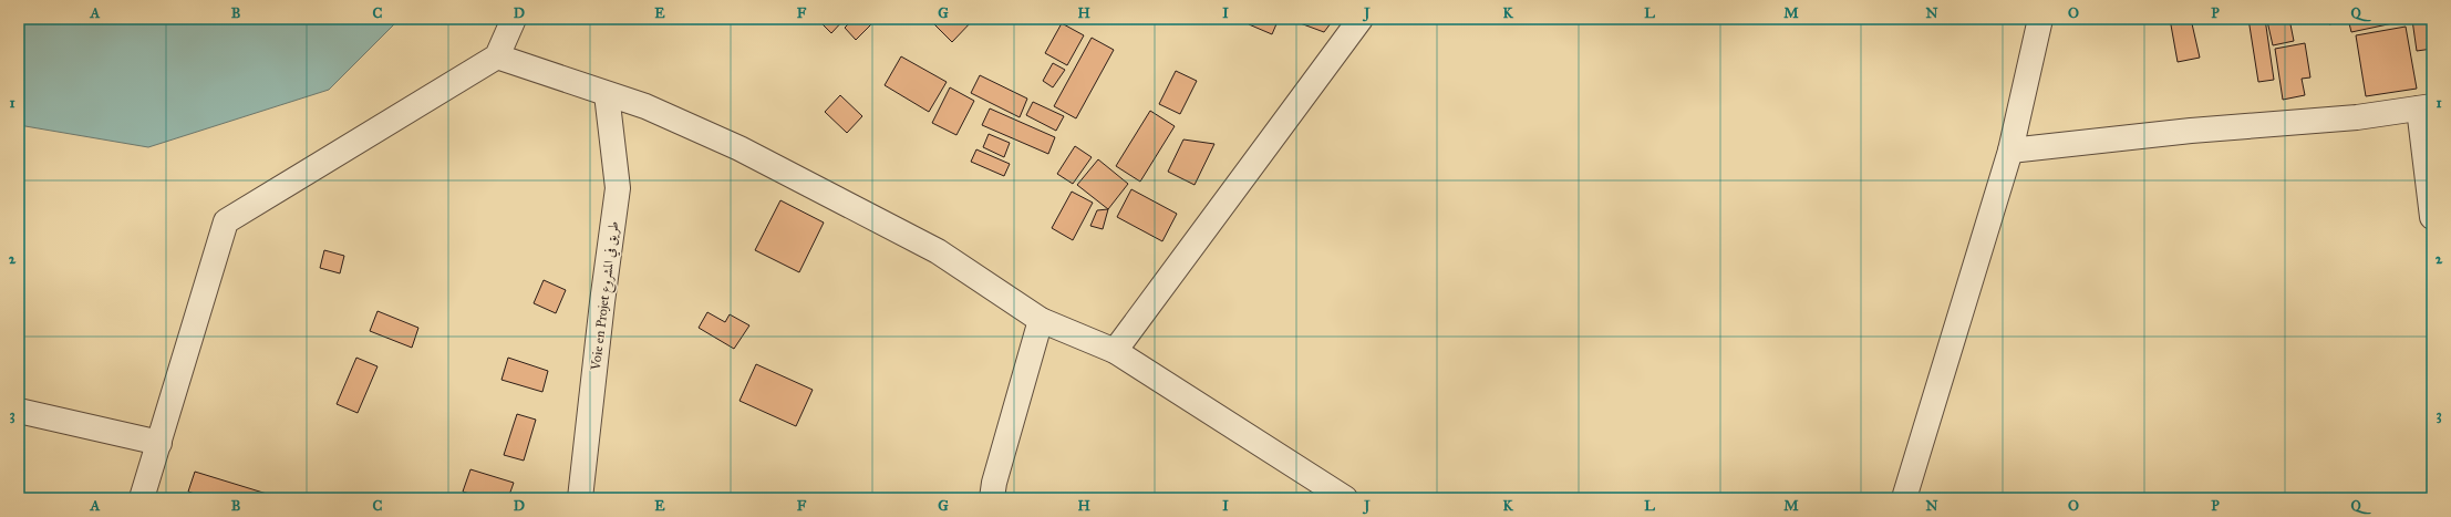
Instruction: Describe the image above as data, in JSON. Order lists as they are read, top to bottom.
{
  "streets": {
    "street": ["Voie en Projet طريق في المشروع"]
  },
  "grid": {
    "columns": [
      "A",
      "B",
      "C",
      "D",
      "E",
      "F",
      "G",
      "H",
      "I",
      "J",
      "K",
      "L",
      "M",
      "N",
      "O",
      "P",
      "Q"
    ],
    "rows": ["1", "2", "3"]
  }
}
